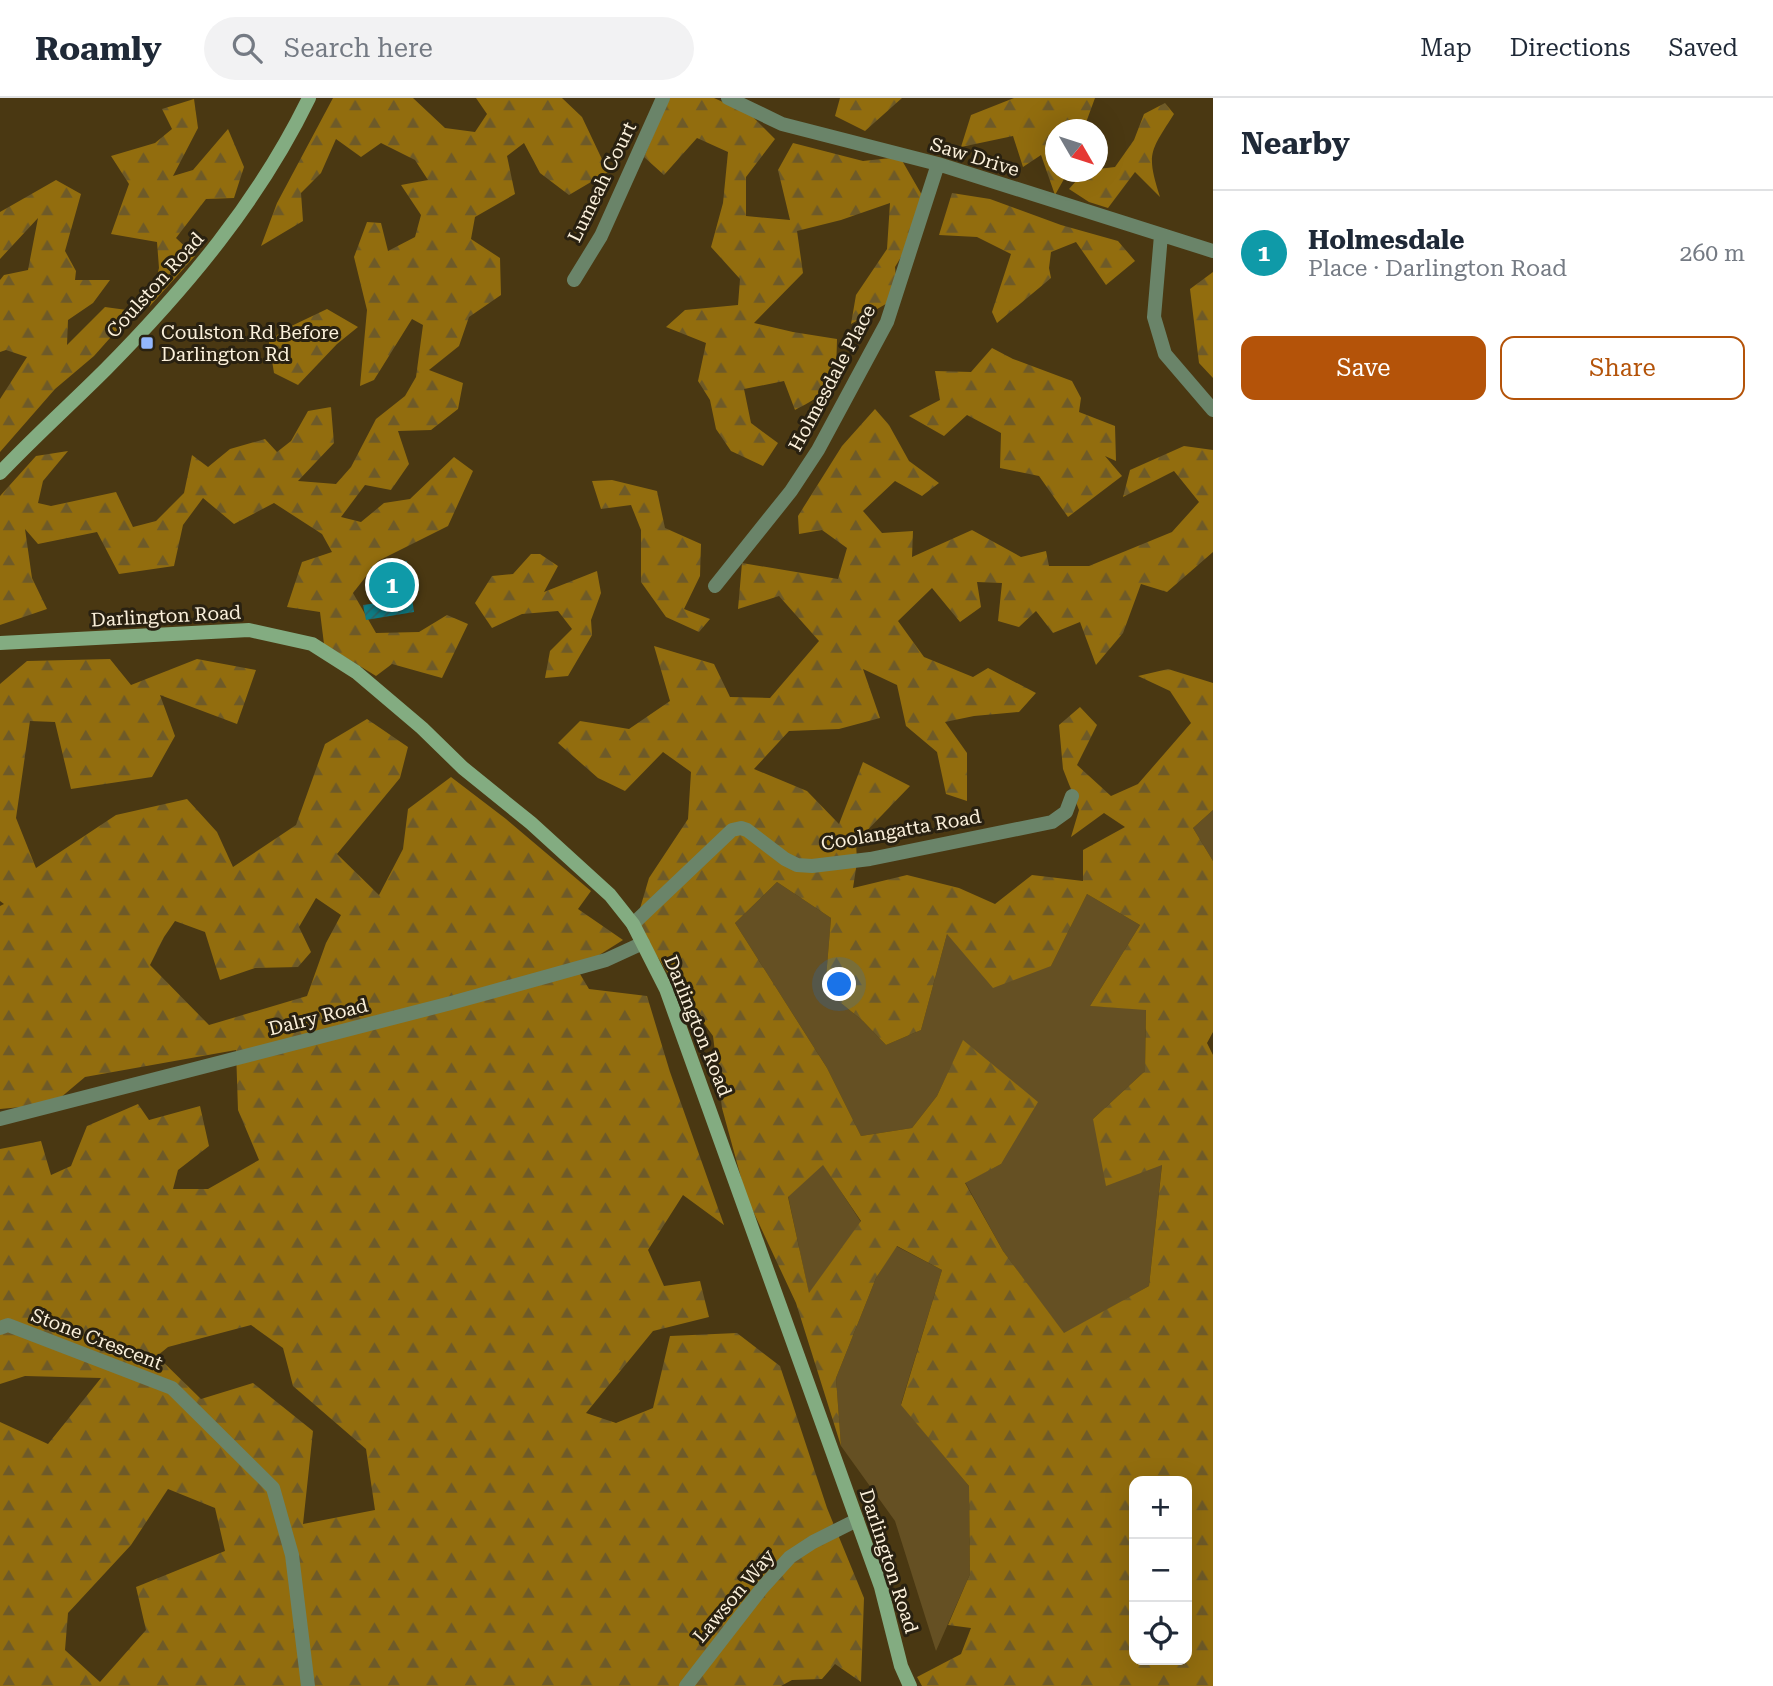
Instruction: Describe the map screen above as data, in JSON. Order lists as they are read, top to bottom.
{
  "streets": {
    "street": [
      "Saw Drive",
      "Lumeah Court",
      "Coulston Road",
      "Holmesdale Place",
      "Darlington Road",
      "Coolangatta Road",
      "Dalry Road",
      "Stone Crescent",
      "Lawson Way"
    ]
  },
  "crossings": [
    ["Saw Drive", "Holmesdale Place"],
    ["Darlington Road", "Coolangatta Road"],
    ["Darlington Road", "Dalry Road"],
    ["Darlington Road", "Lawson Way"]
  ],
  "places": {
    "transit": ["Coulston Rd Before Darlington Rd"]
  },
  "north": "bottom right",
  "page": {
    "header": "Roamly",
    "search": "Search here",
    "nav": ["Map", "Directions", "Saved"],
    "heading": "Nearby",
    "list": [
      {
        "mark": "1",
        "name": "Holmesdale",
        "note": "Place · Darlington Road",
        "value": "260 m"
      }
    ],
    "buttons": ["Save", "Share"],
    "pins": "1",
    "map_buttons": ["+", "−"]
  }
}
